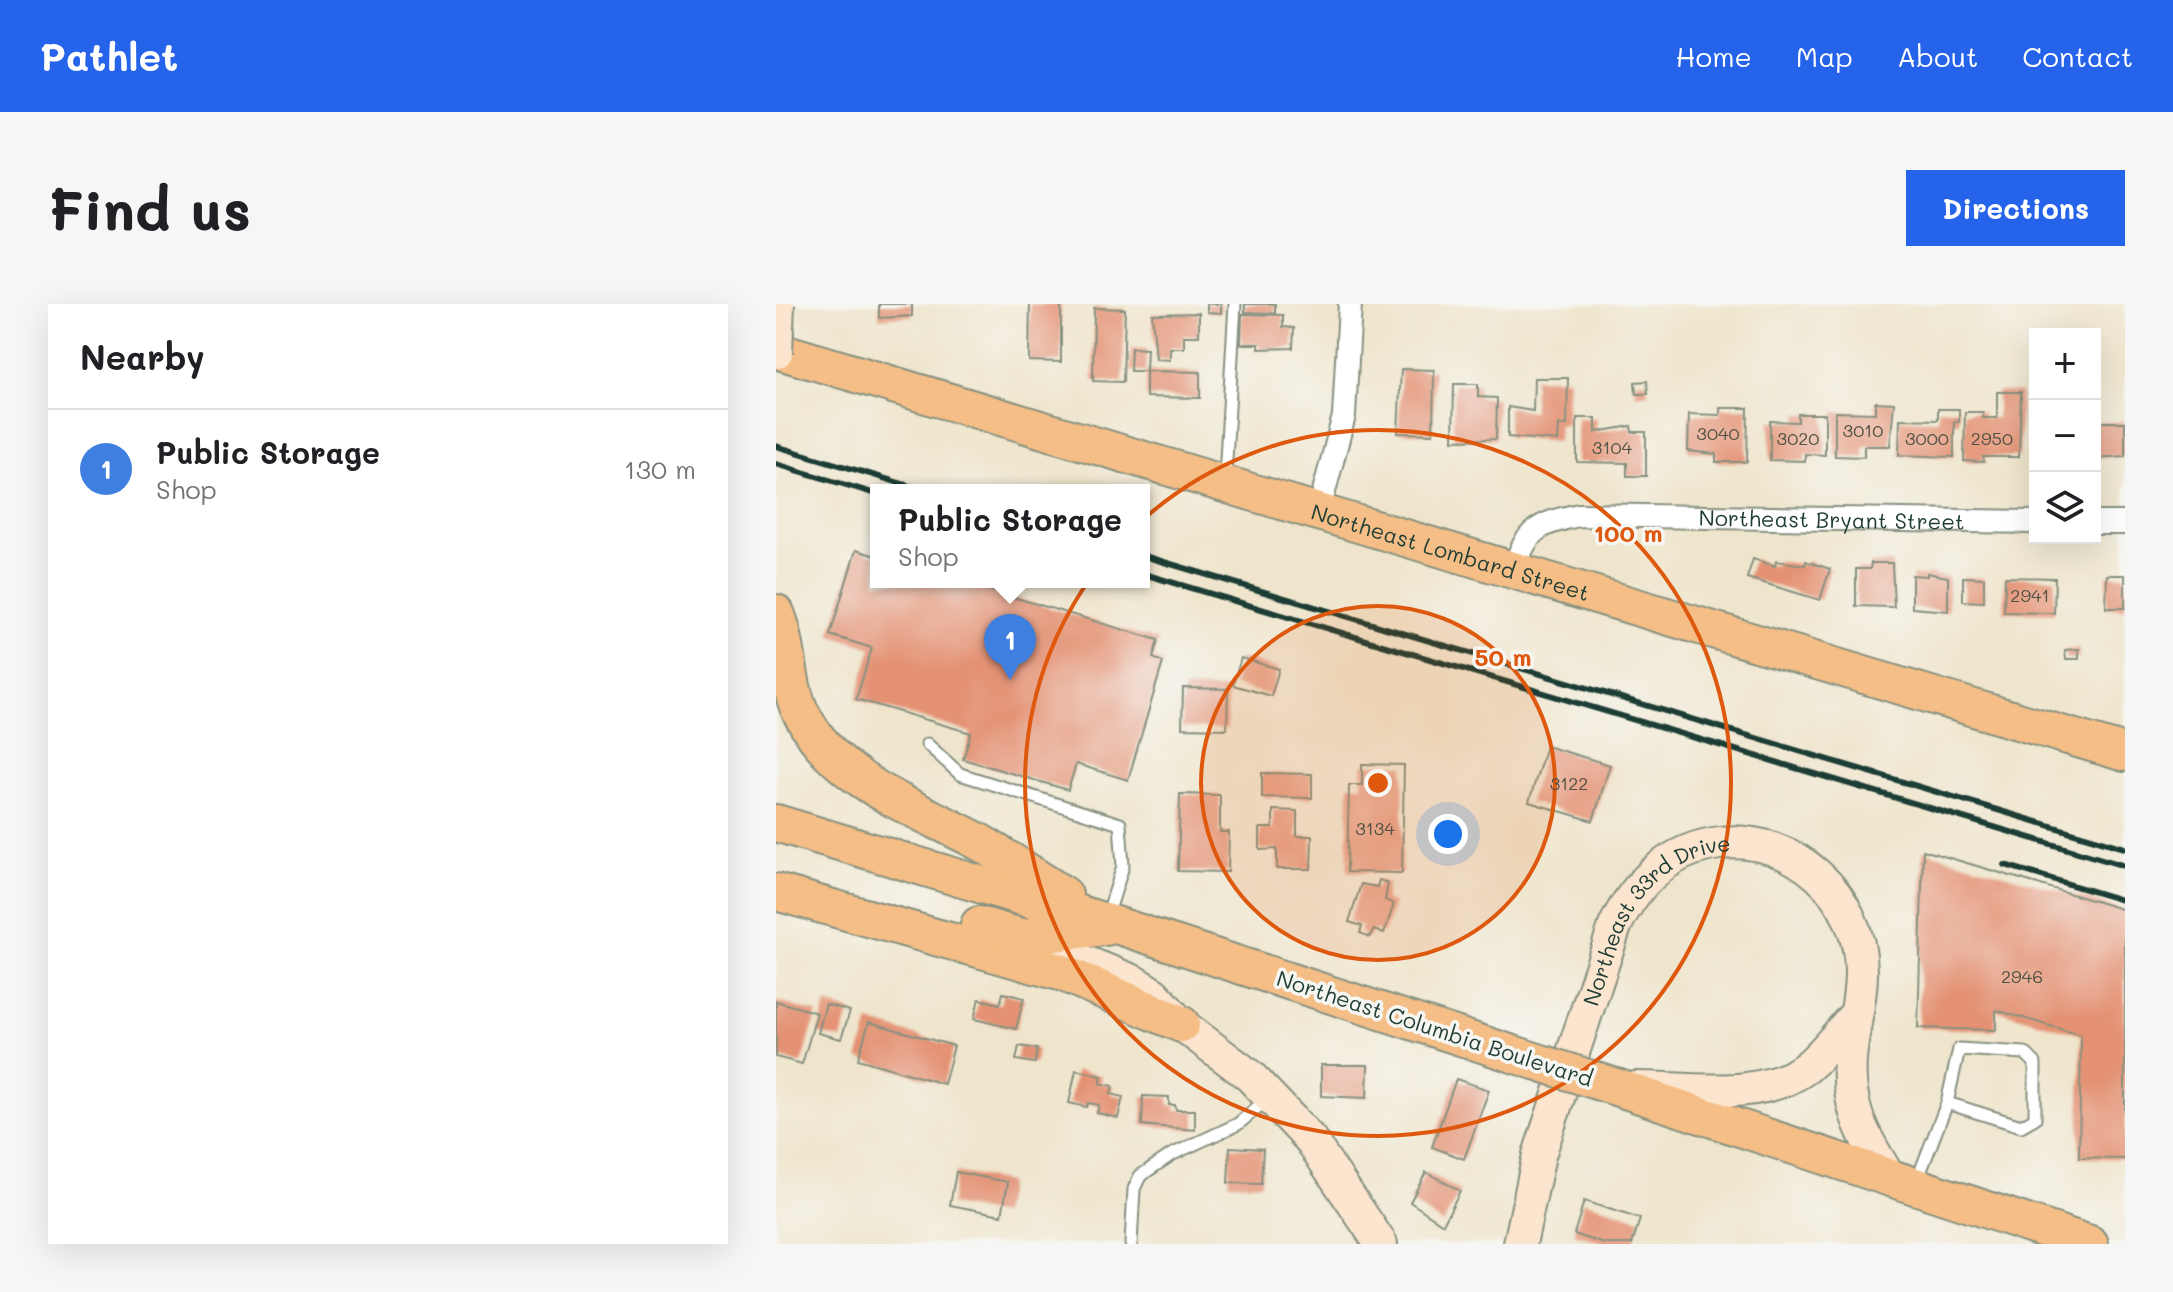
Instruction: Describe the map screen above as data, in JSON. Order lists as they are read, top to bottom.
{
  "streets": {
    "main road": ["Northeast Lombard Street", "Northeast 33rd Drive", "Northeast Columbia Boulevard"],
    "street": ["Northeast Bryant Street"]
  },
  "crossings": [
    ["Northeast Bryant Street", "Northeast Lombard Street"],
    ["Northeast 33rd Drive", "Northeast Columbia Boulevard"]
  ],
  "house_numbers": [
    "3010",
    "3040",
    "3020",
    "3000",
    "2950",
    "3104",
    "2941",
    "3122",
    "3134",
    "2946"
  ],
  "page": {
    "header": "Pathlet",
    "nav": [
      "Home",
      "Map",
      "About",
      "Contact"
    ],
    "buttons": "Directions",
    "title": "Find us",
    "heading": "Nearby",
    "map_buttons": ["+", "−"],
    "list": [
      {
        "mark": "1",
        "name": "Public Storage",
        "note": "Shop",
        "value": "130 m"
      }
    ],
    "popup": ["Public Storage", "Shop"],
    "pins": "1"
  },
  "rings": ["100 m", "50 m"]
}
